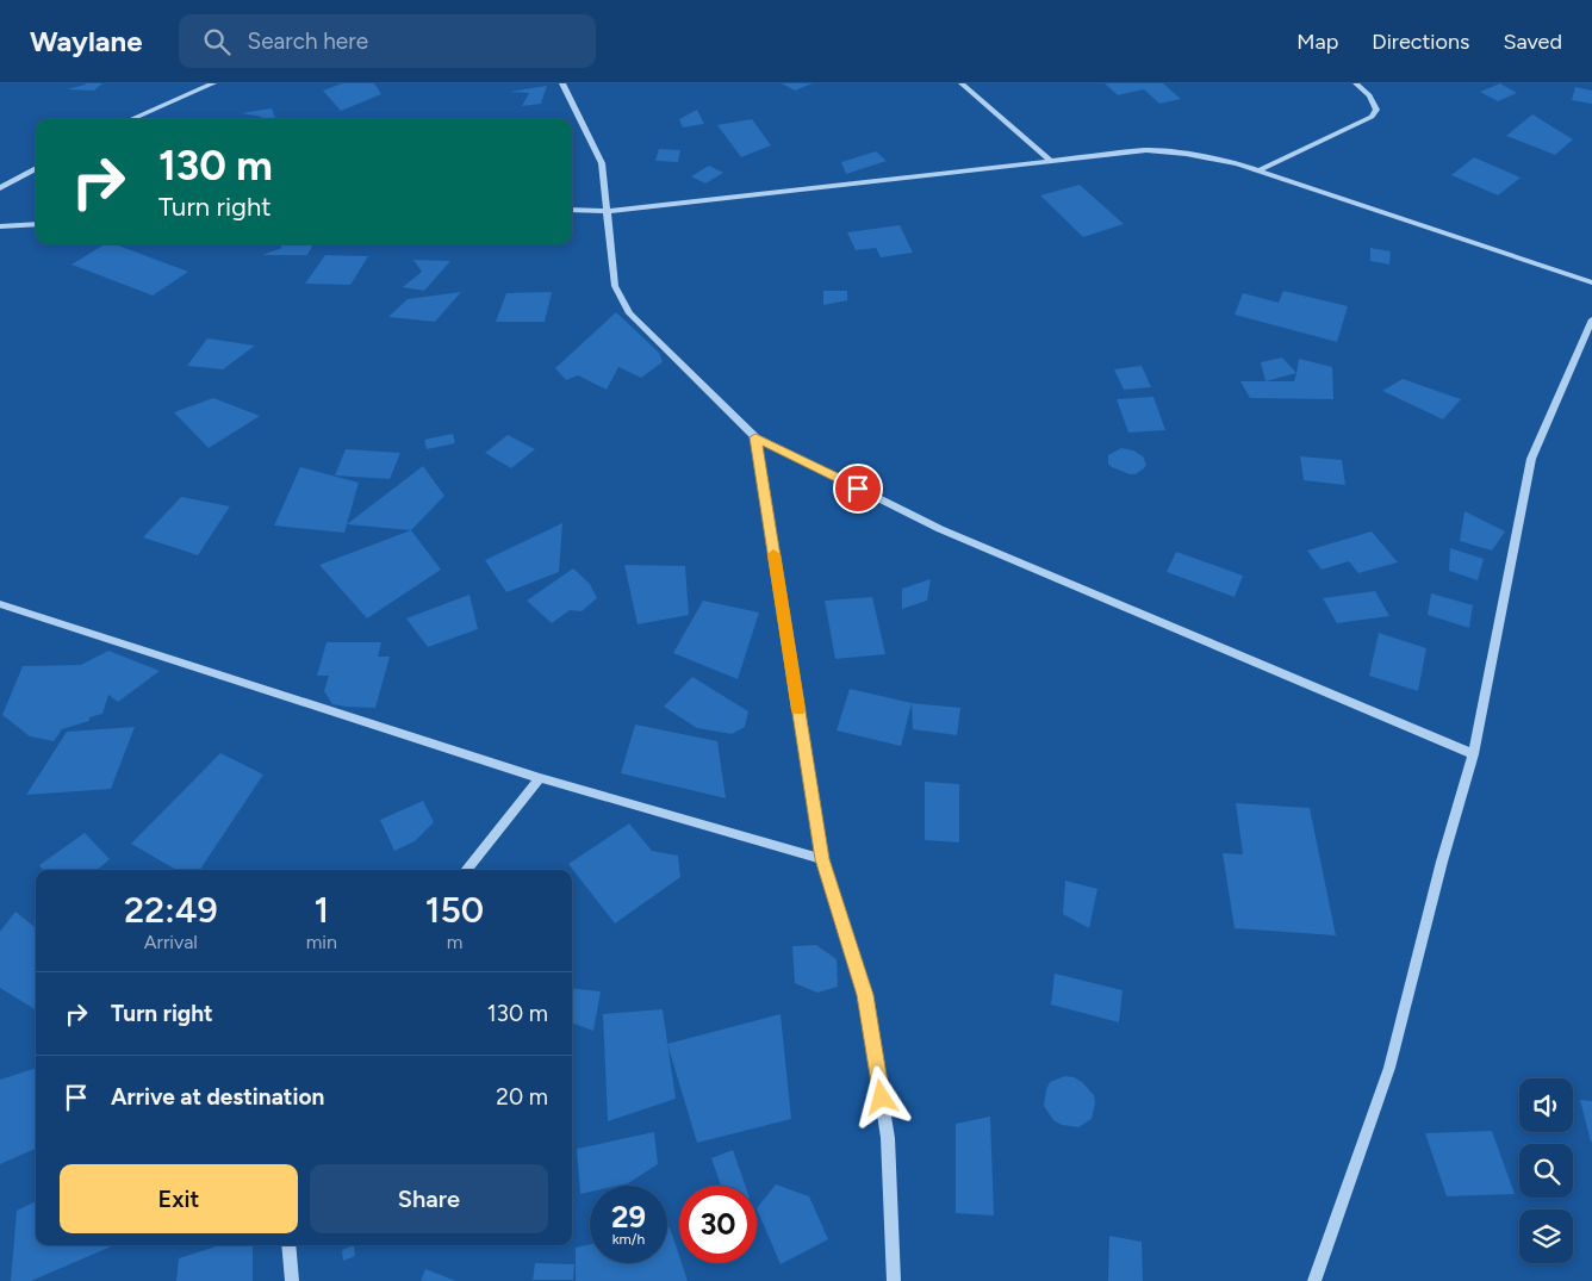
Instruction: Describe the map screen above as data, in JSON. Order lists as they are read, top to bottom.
{
  "page": {
    "header": "Waylane",
    "search": "Search here",
    "nav": ["Map", "Directions", "Saved"],
    "turn": ["130 m", "Turn right"],
    "eta": [
      "22:49",
      "Arrival",
      "1",
      "min",
      "150",
      "m"
    ],
    "list": [
      {
        "name": "Turn right",
        "value": "130 m"
      },
      {
        "name": "Arrive at destination",
        "value": "20 m"
      }
    ],
    "buttons": ["Exit", "Share"],
    "speed": "29 km/h",
    "limit": "30"
  }
}
